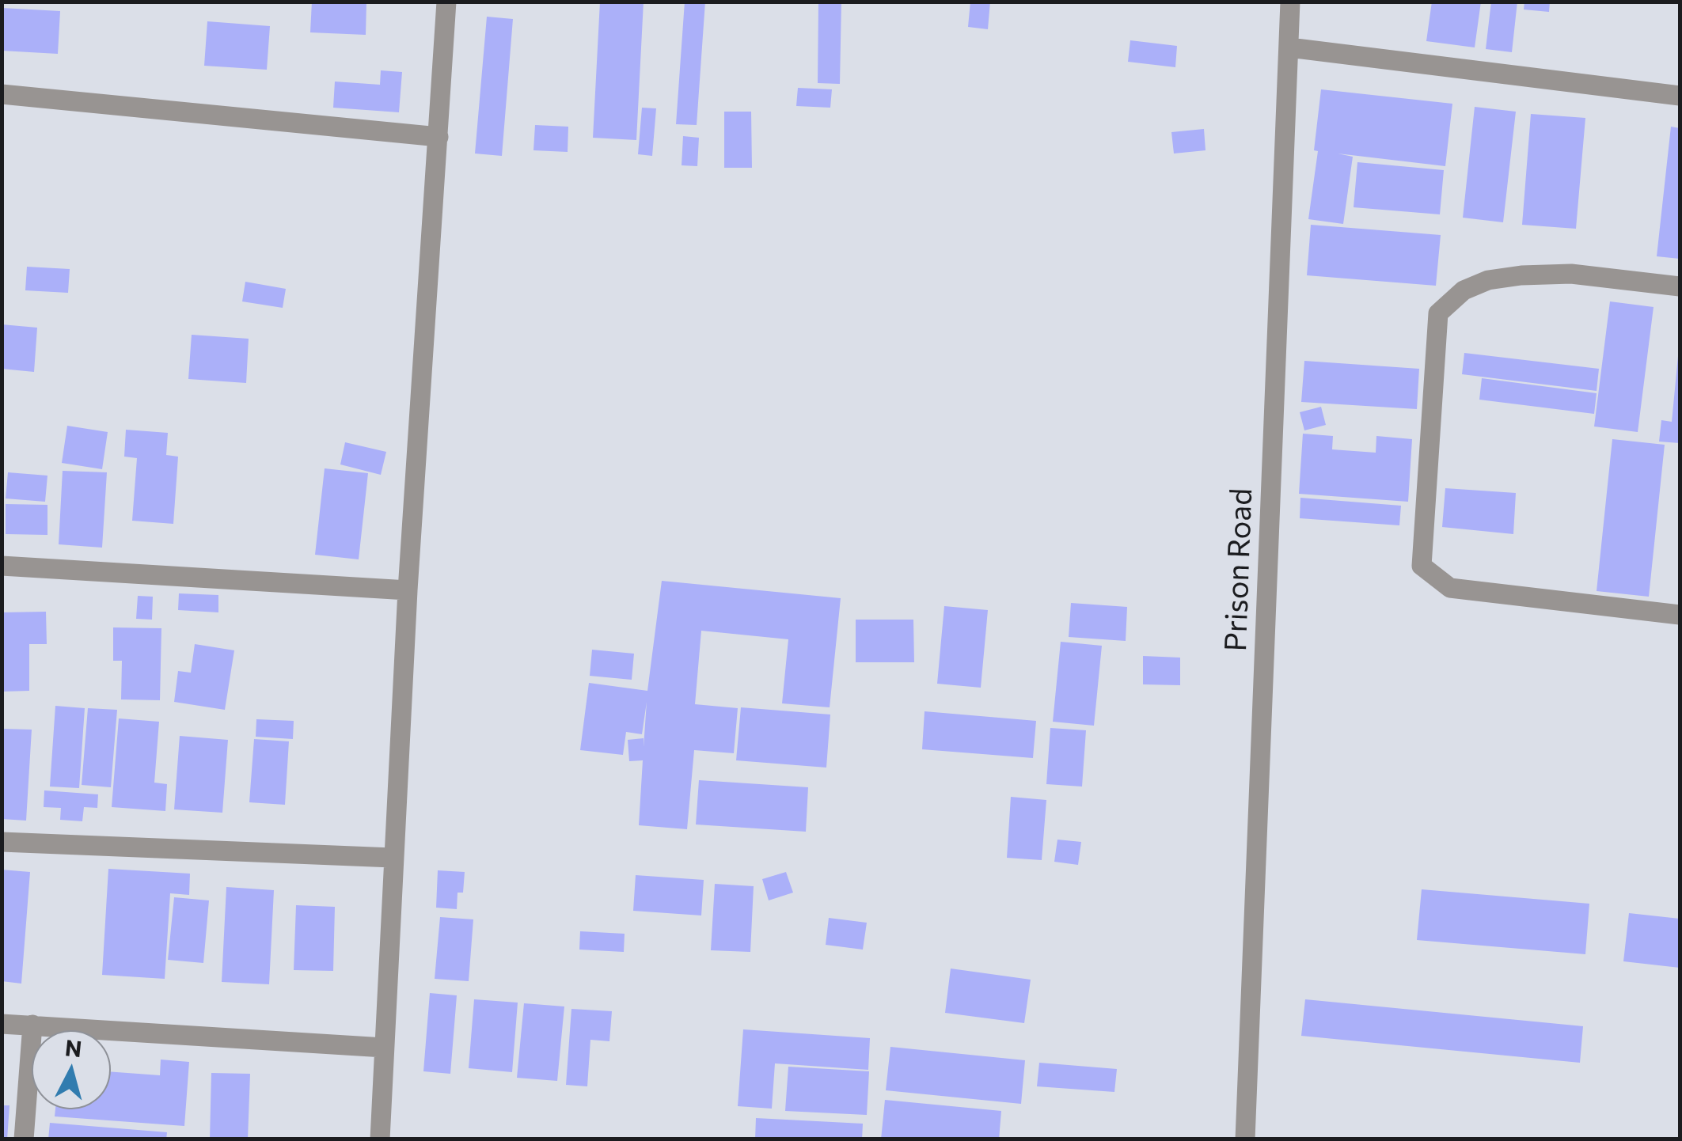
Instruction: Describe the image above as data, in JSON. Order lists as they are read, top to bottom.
{
  "streets": {
    "street": ["Prison Road"]
  },
  "north": "top"
}
